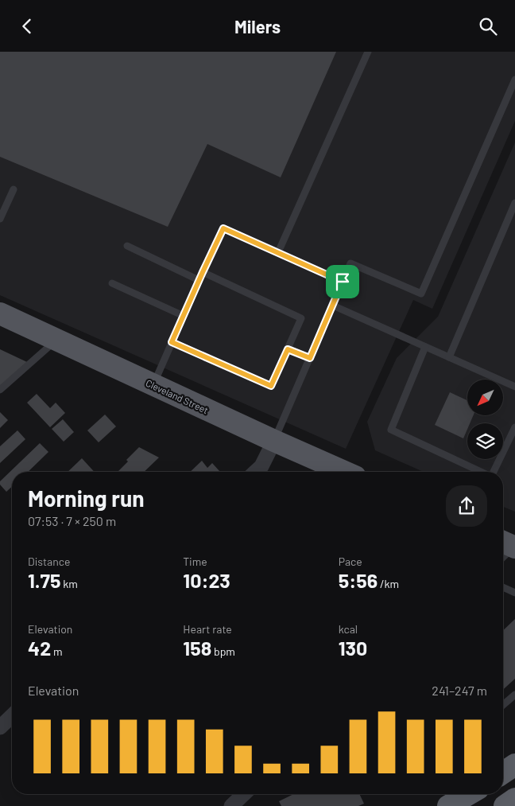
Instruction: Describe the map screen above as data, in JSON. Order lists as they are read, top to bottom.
{
  "streets": {
    "main road": ["Cleveland Street"]
  },
  "north": "bottom left",
  "page": {
    "header": "Milers",
    "heading": ["Morning run", "07:53 · 7 × 250 m"],
    "stats": [
      ["Distance", "1.75 km"],
      ["Time", "10:23"],
      ["Pace", "5:56 /km"],
      ["Elevation", "42 m"],
      ["Heart rate", "158 bpm"],
      ["kcal", "130"]
    ],
    "chart": ["Elevation", "241–247 m"]
  }
}
